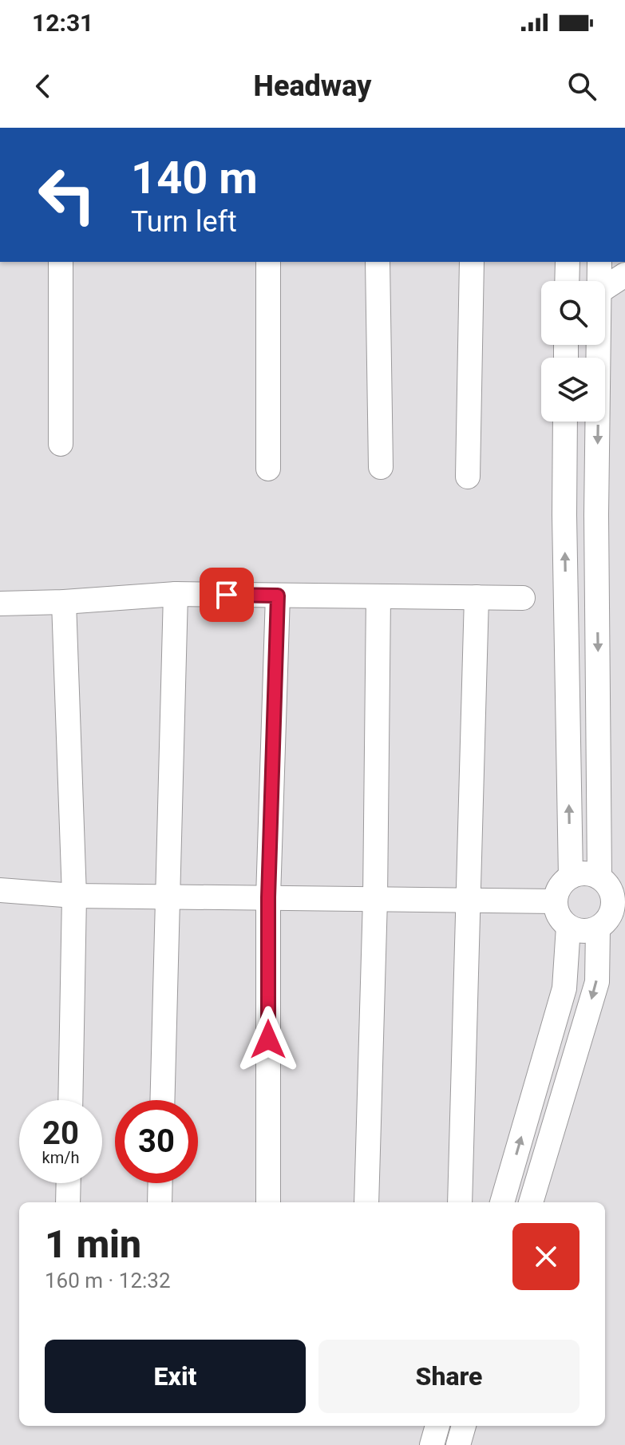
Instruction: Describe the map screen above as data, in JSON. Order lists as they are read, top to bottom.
{
  "page": {
    "status": "12:31",
    "header": "Headway",
    "turn": ["140 m", "Turn left"],
    "speed": "20 km/h",
    "limit": "30",
    "heading": ["1 min", "160 m · 12:32"],
    "buttons": ["Exit", "Share"]
  }
}
